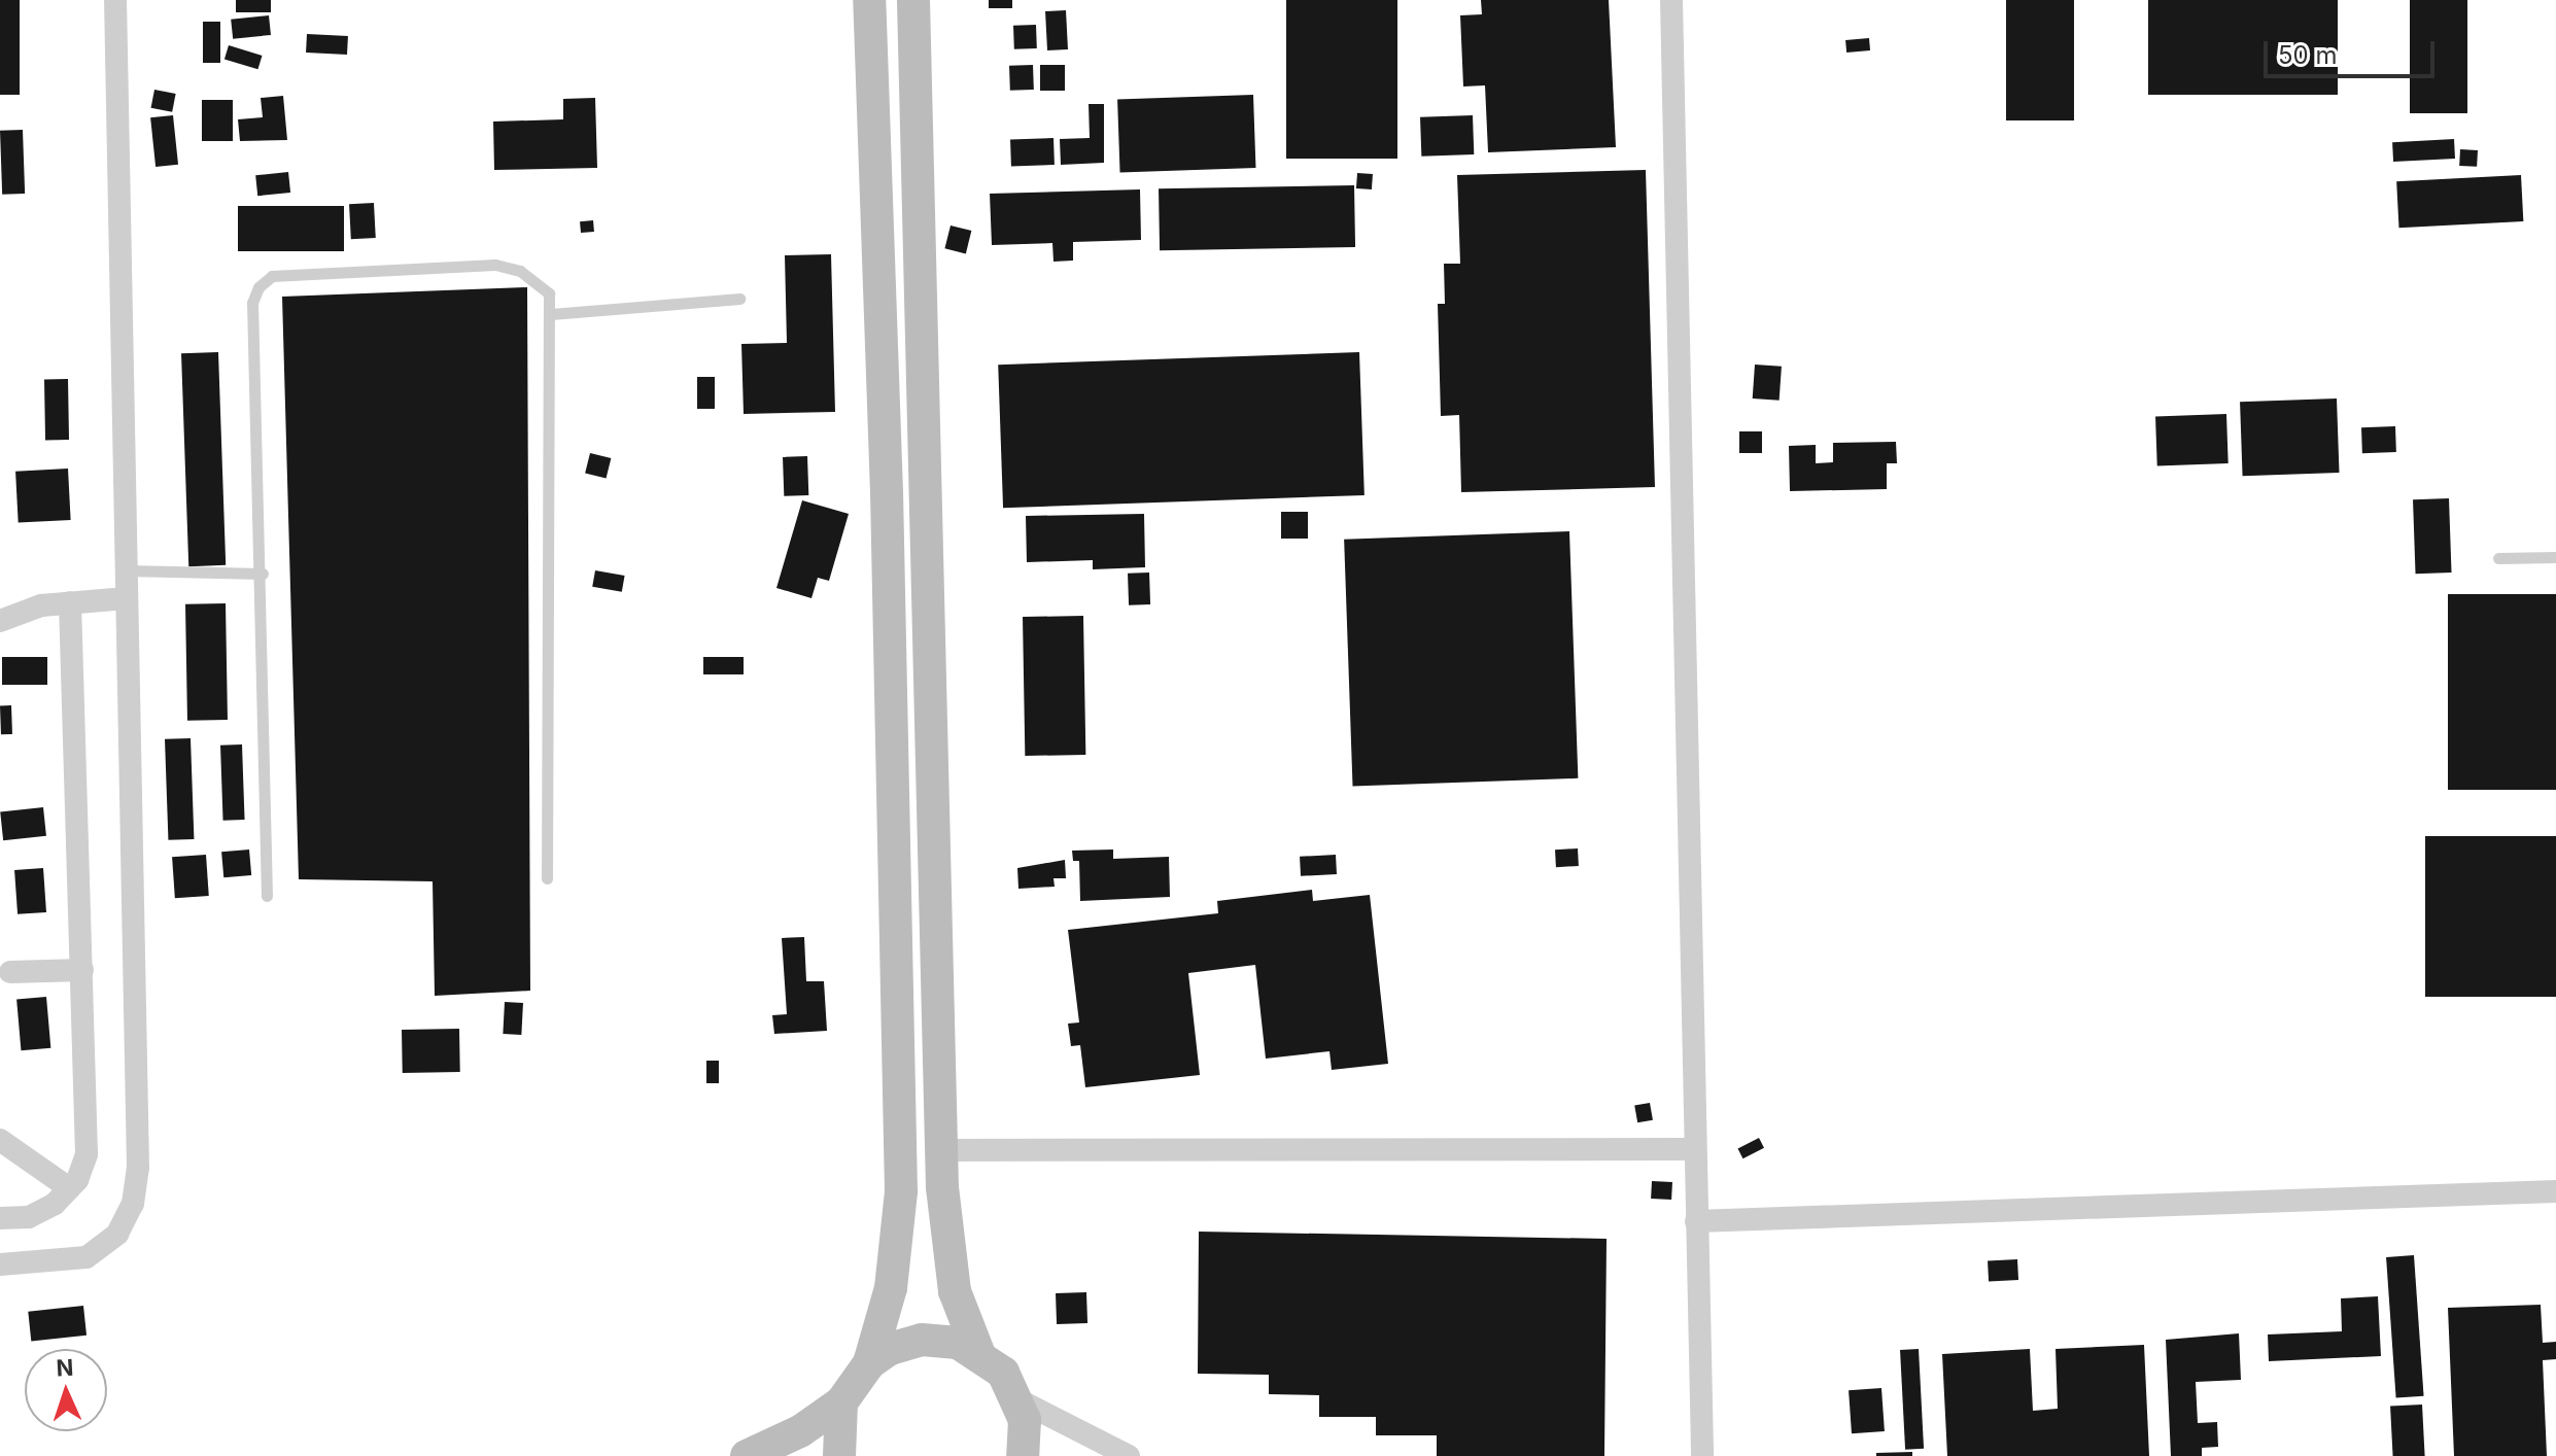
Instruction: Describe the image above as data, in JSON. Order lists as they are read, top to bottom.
{
  "scale_bar": "50 m",
  "north": "top"
}
